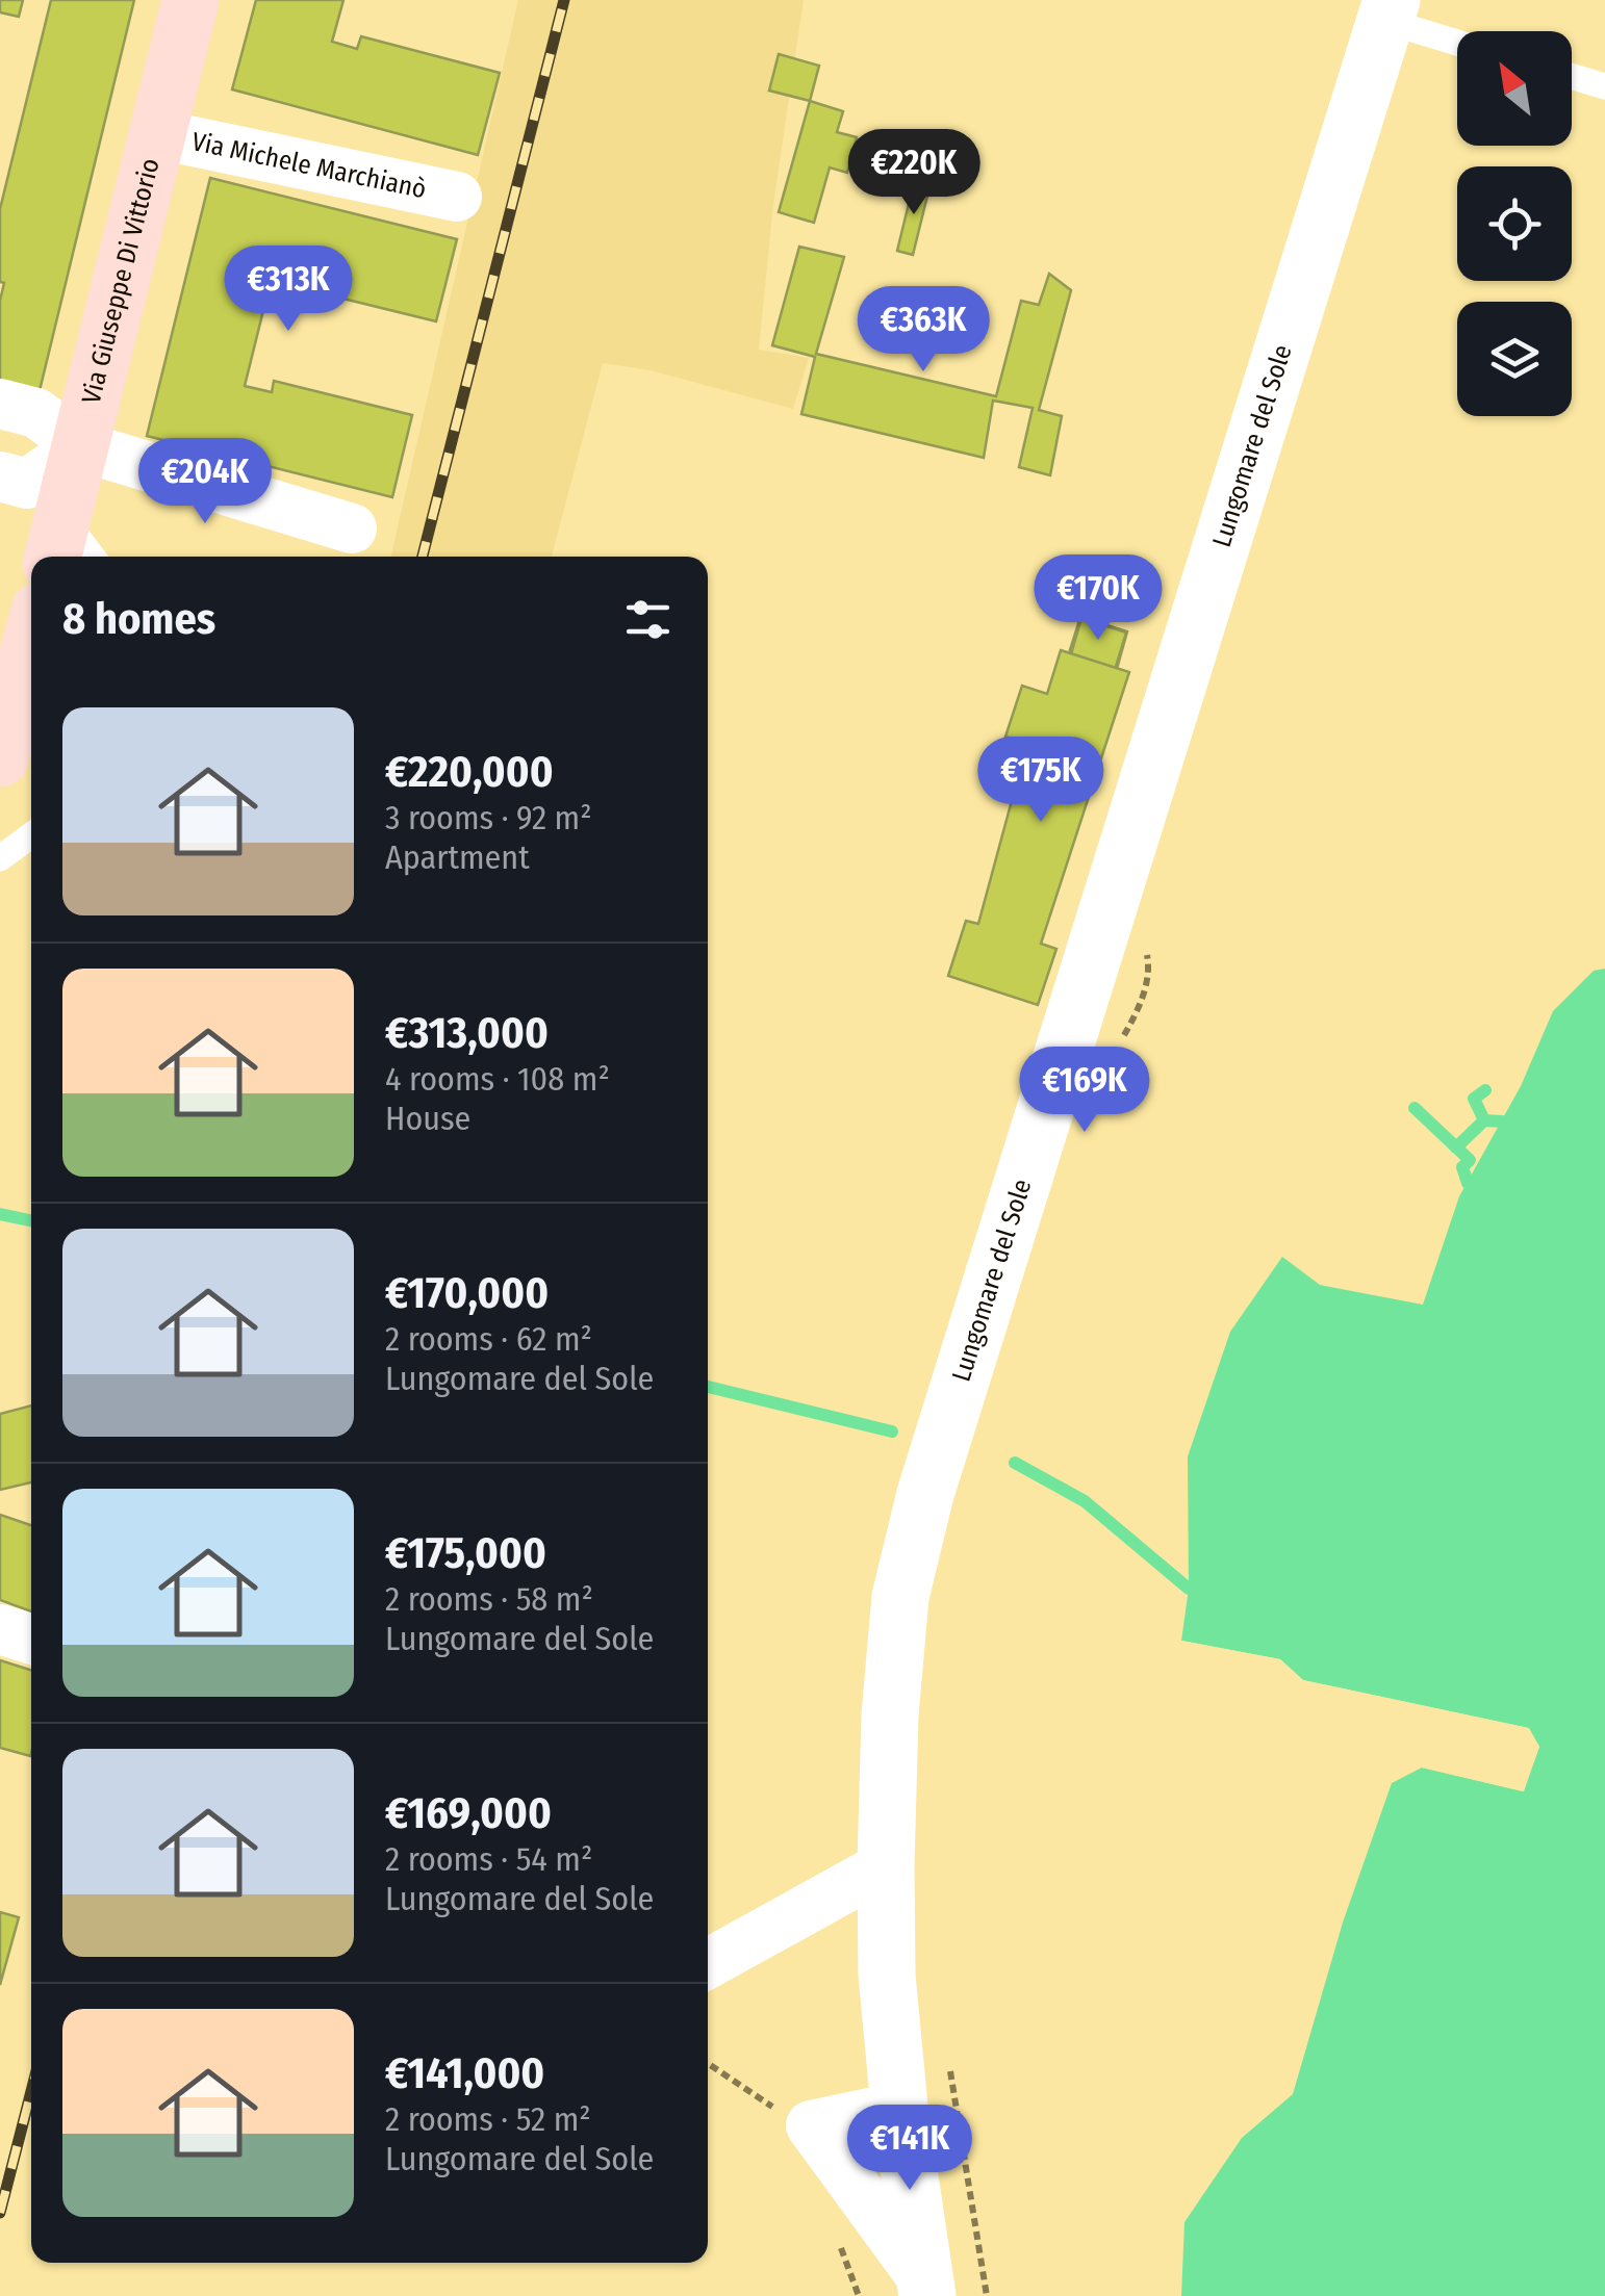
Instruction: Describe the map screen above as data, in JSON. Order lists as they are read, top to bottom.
{
  "streets": {
    "main road": ["Via Giuseppe Di Vittorio"],
    "street": ["Via Michele Marchianò", "Lungomare del Sole"]
  },
  "crossings": [
    ["Via Michele Marchianò", "Via Giuseppe Di Vittorio"]
  ],
  "north": "top left",
  "page": {
    "price": [
      "€220K",
      "€313K",
      "€363K",
      "€204K",
      "€170K",
      "€175K",
      "€169K",
      "€141K"
    ],
    "heading": "8 homes",
    "list": [
      {
        "name": "€220,000",
        "note": "3 rooms · 92 m² · Apartment"
      },
      {
        "name": "€313,000",
        "note": "4 rooms · 108 m² · House"
      },
      {
        "name": "€170,000",
        "note": "2 rooms · 62 m² · Lungomare del Sole"
      },
      {
        "name": "€175,000",
        "note": "2 rooms · 58 m² · Lungomare del Sole"
      },
      {
        "name": "€169,000",
        "note": "2 rooms · 54 m² · Lungomare del Sole"
      },
      {
        "name": "€141,000",
        "note": "2 rooms · 52 m² · Lungomare del Sole"
      }
    ]
  }
}
